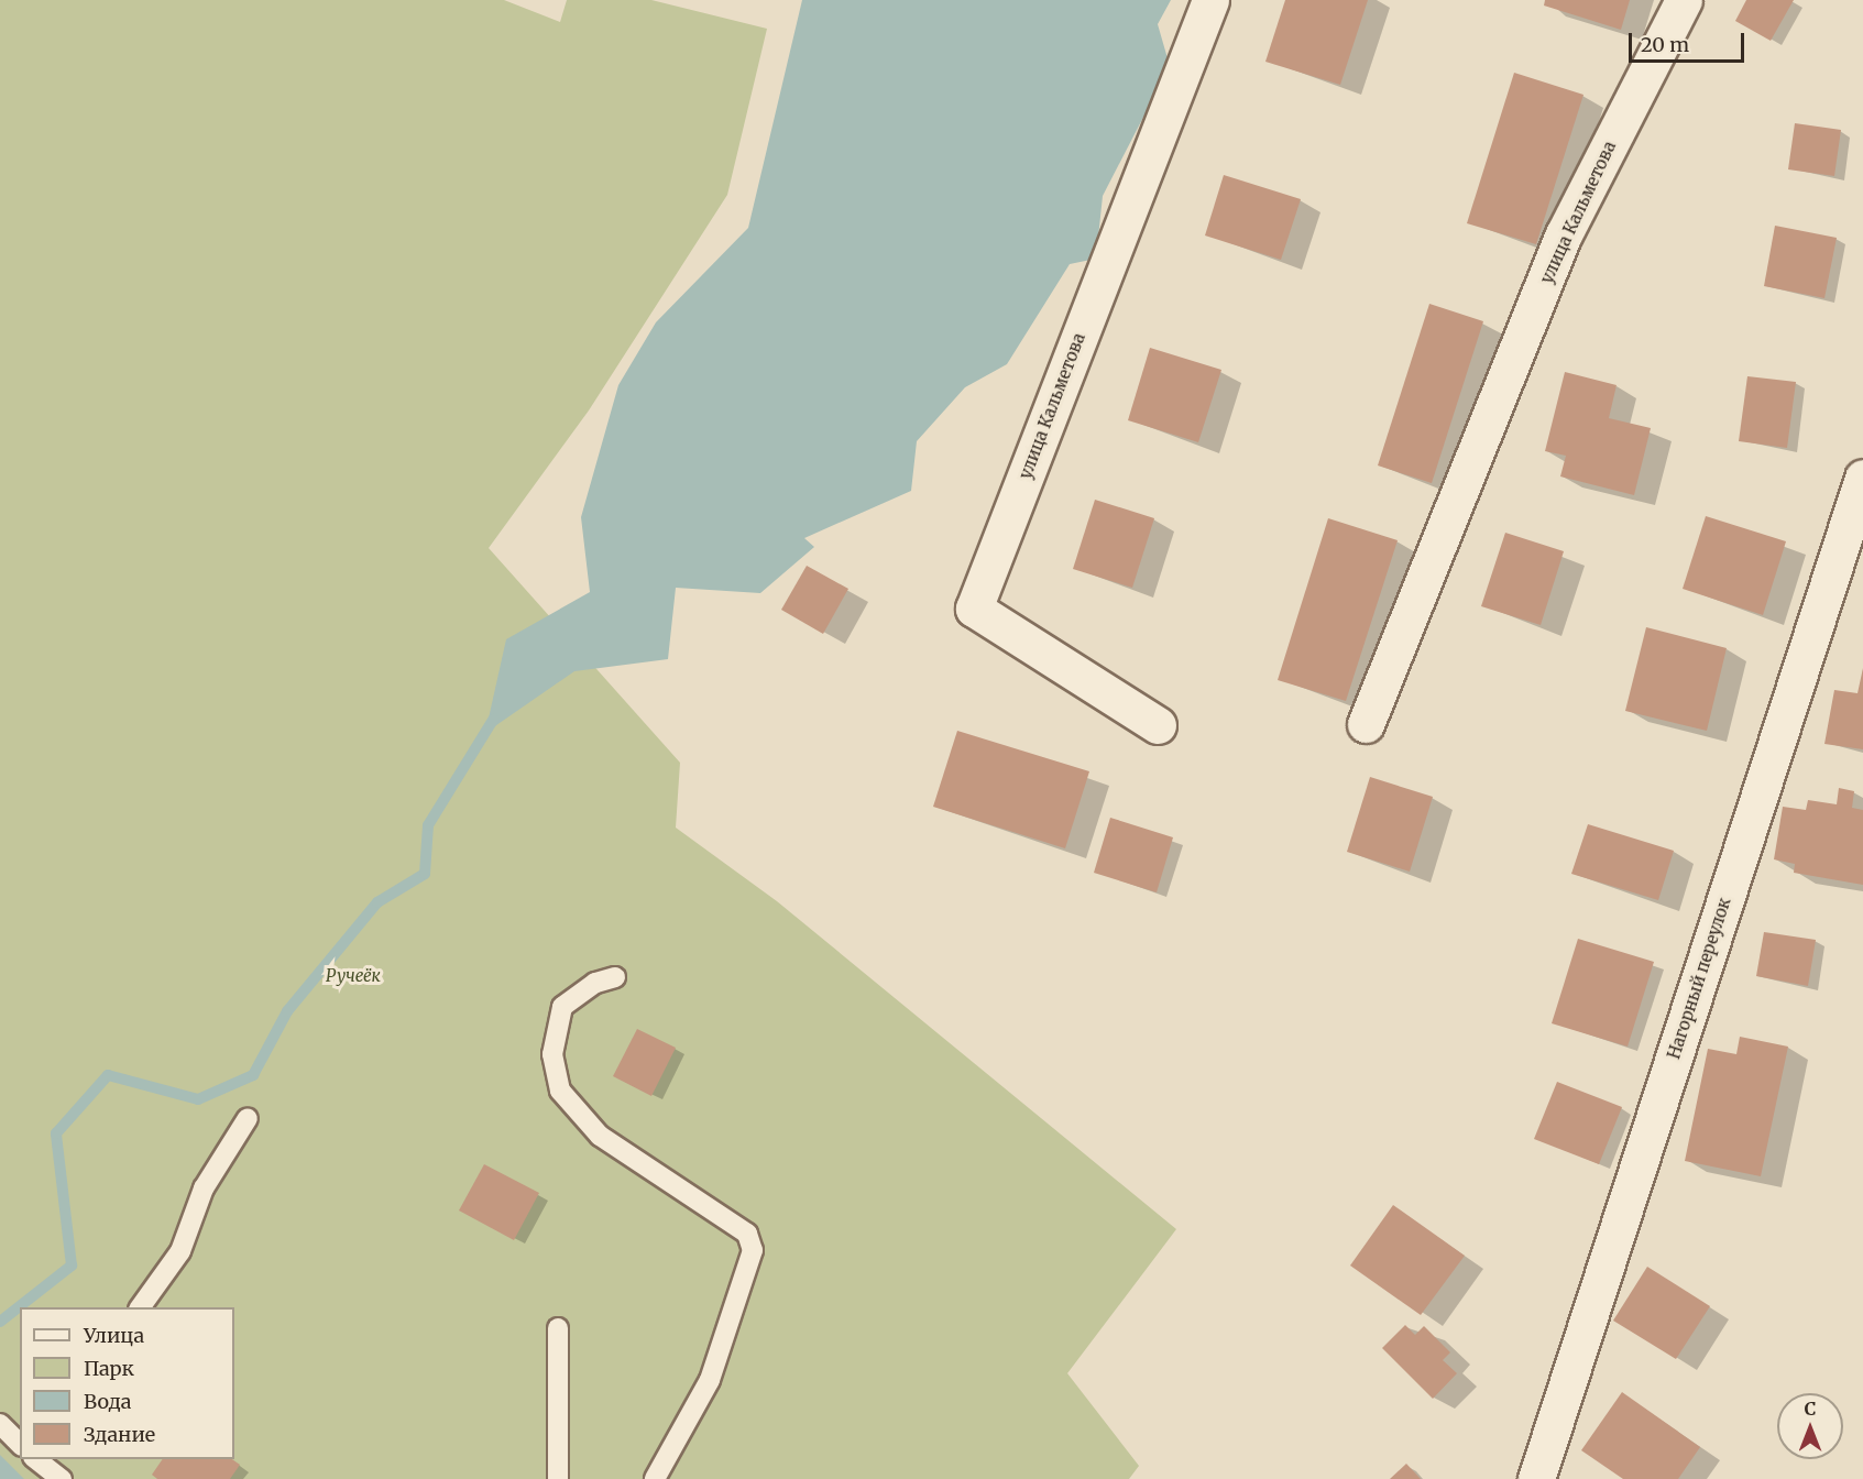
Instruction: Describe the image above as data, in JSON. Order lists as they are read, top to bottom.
{
  "streets": {
    "street": ["улица Кальметова", "Нагорный переулок"]
  },
  "parks": ["Ручеёк"],
  "legend": [
    "Улица",
    "Парк",
    "Вода",
    "Здание"
  ],
  "scale_bar": "20 m",
  "north": "top"
}
